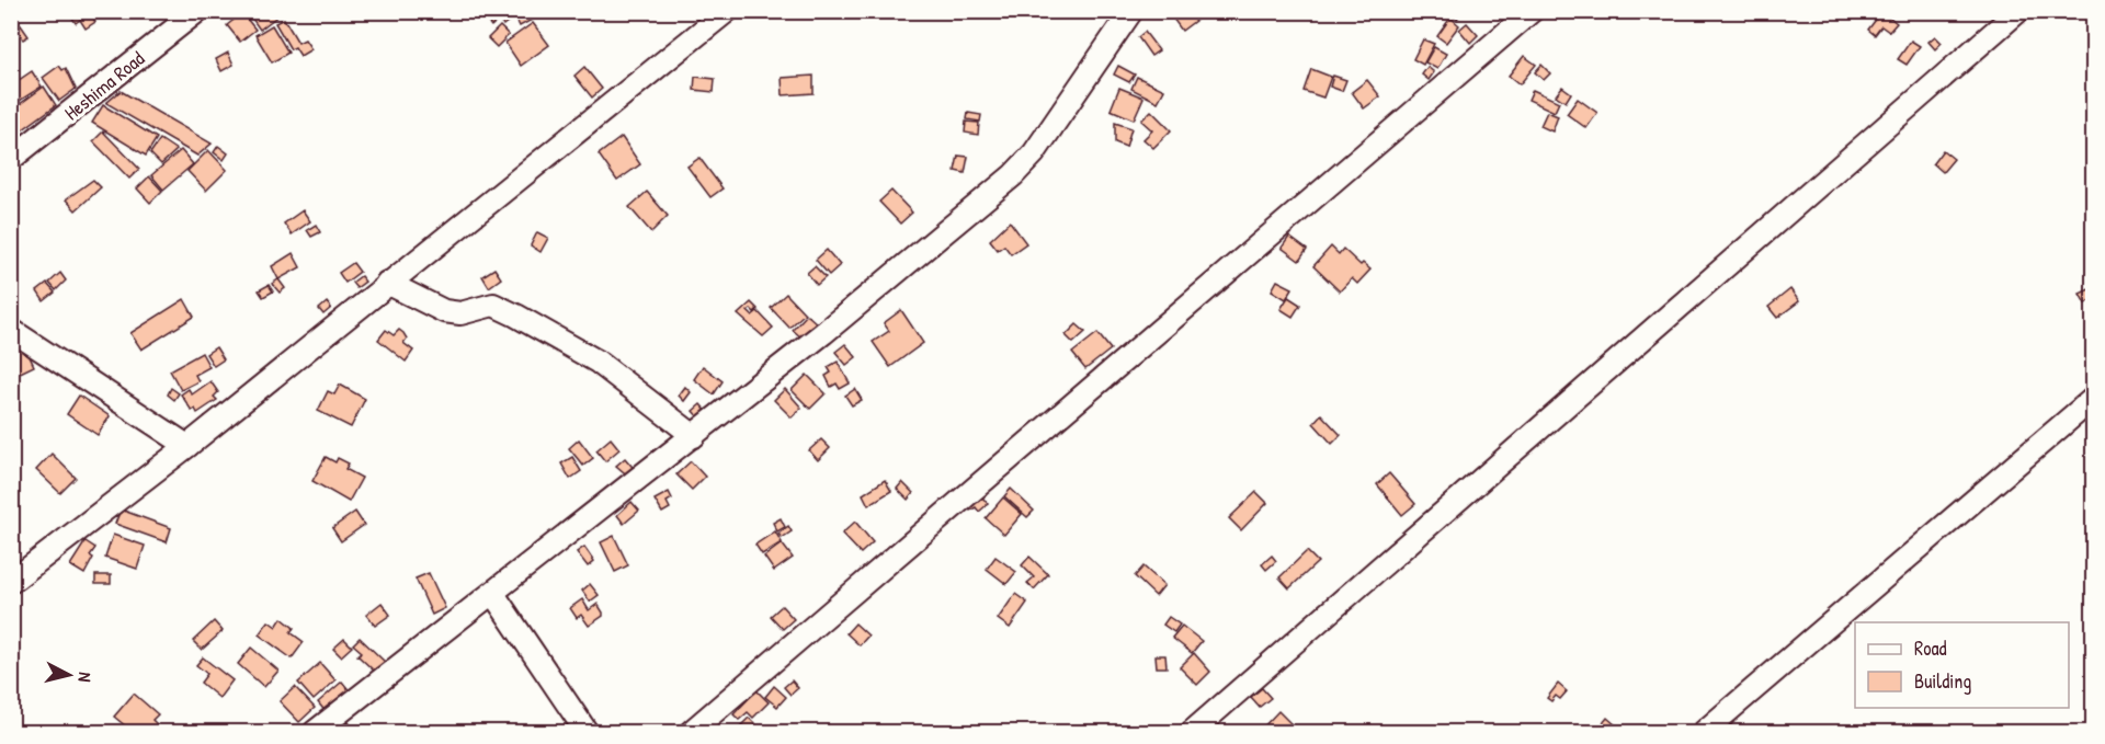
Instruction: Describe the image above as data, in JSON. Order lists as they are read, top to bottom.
{
  "streets": {
    "street": ["Heshima Road"]
  },
  "legend": ["Road", "Building"],
  "north": "right"
}
